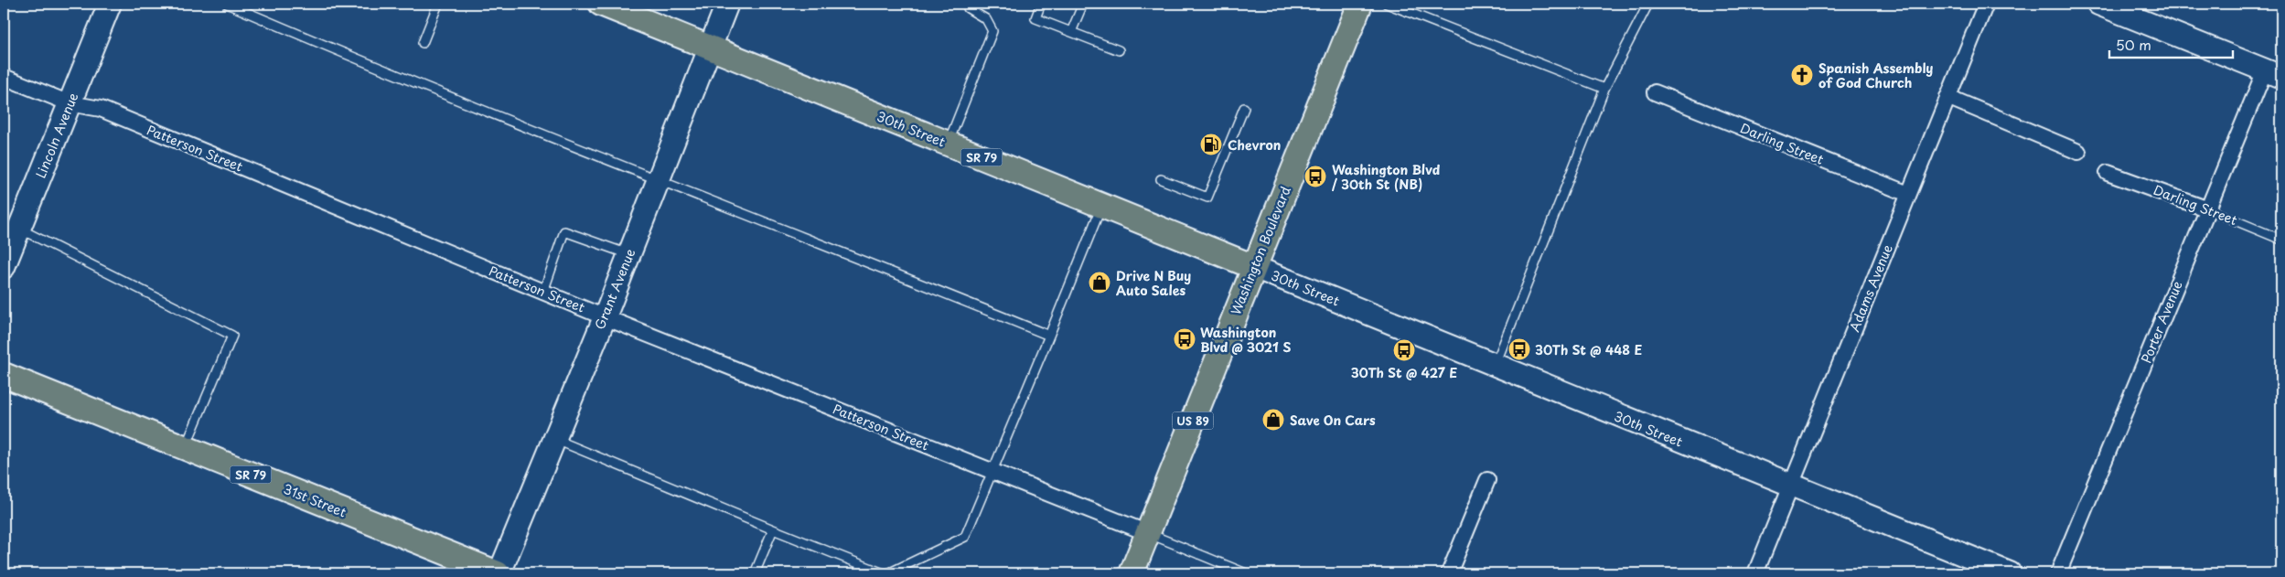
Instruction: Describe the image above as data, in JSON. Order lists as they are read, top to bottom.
{
  "streets": {
    "main road": [
      "30th Street",
      "SR 79",
      "Washington Boulevard",
      "US 89",
      "31st Street"
    ],
    "street": [
      "Lincoln Avenue",
      "Darling Street",
      "Patterson Street",
      "Adams Avenue",
      "Grant Avenue",
      "Porter Avenue"
    ]
  },
  "crossings": [
    ["30th Street", "Washington Boulevard"],
    ["30th Street", "Adams Avenue"],
    ["30th Street", "Grant Avenue"],
    ["Lincoln Avenue", "Patterson Street"],
    ["Darling Street", "Adams Avenue"],
    ["Darling Street", "Porter Avenue"],
    ["Patterson Street", "Washington Boulevard"],
    ["Patterson Street", "Grant Avenue"],
    ["Grant Avenue", "31st Street"]
  ],
  "places": {
    "church": ["Spanish Assembly of God Church"],
    "fuel station": ["Chevron"],
    "bus stop": [
      "Washington Blvd / 30th St (NB)",
      "Washington Blvd @ 3021 S",
      "30Th St @ 448 E",
      "30Th St @ 427 E"
    ],
    "shop": ["Drive N Buy Auto Sales", "Save On Cars"]
  },
  "scale_bar": "50 m"
}
